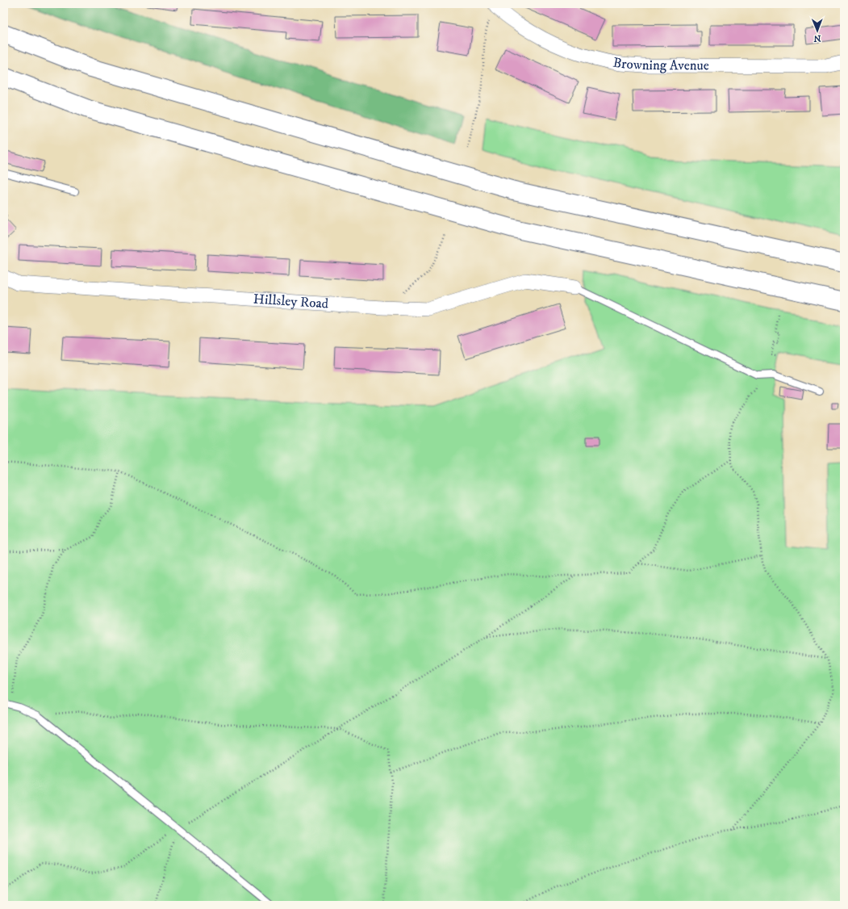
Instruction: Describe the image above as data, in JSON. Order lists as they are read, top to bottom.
{
  "streets": {
    "street": ["Browning Avenue", "Hillsley Road"]
  },
  "north": "bottom"
}
